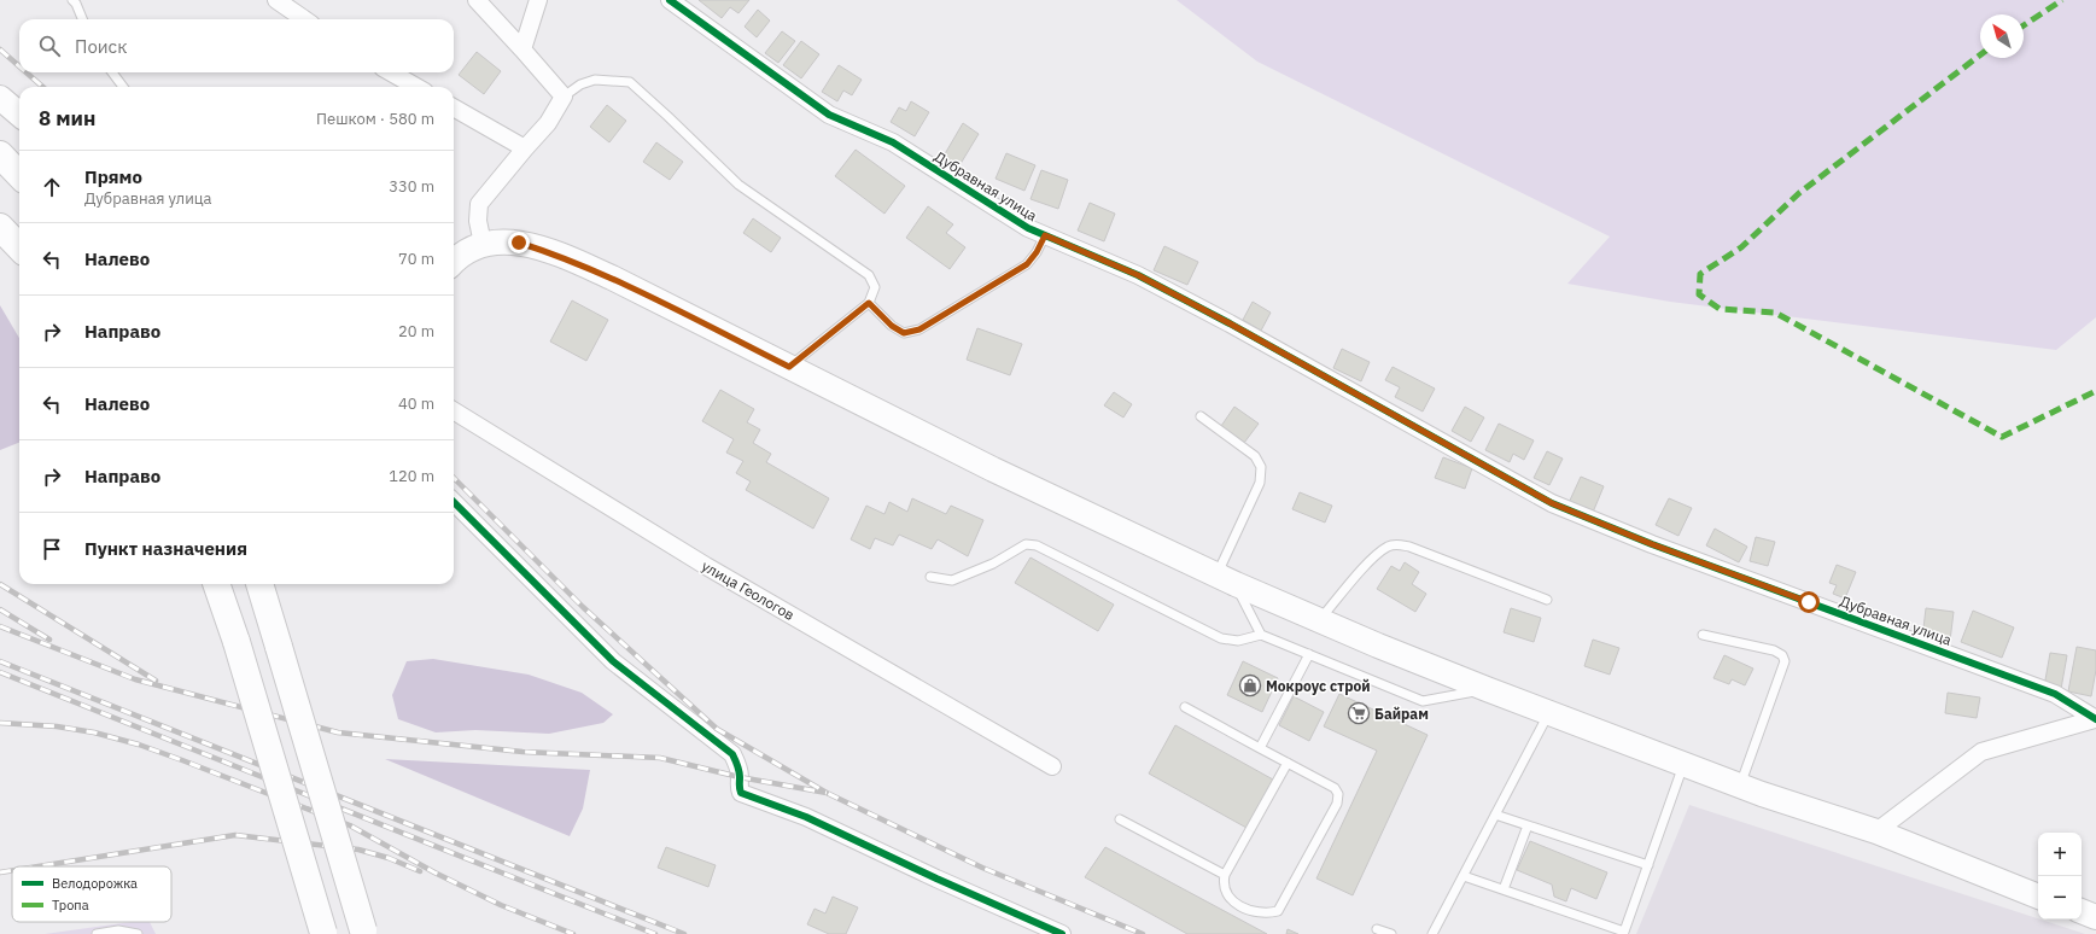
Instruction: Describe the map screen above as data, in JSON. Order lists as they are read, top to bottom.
{
  "streets": {
    "street": ["Дубравная улица", "улица Геологов"]
  },
  "places": {
    "shop": ["Мокроус строй"],
    "supermarket": ["Байрам"]
  },
  "legend": ["Велодорожка", "Тропа"],
  "north": "top left",
  "page": {
    "search": "Поиск",
    "heading": ["8 мин", "Пешком · 580 m"],
    "list": [
      ["Прямо", "Дубравная улица", "330 m"],
      ["Налево", "70 m"],
      ["Направо", "20 m"],
      ["Налево", "40 m"],
      ["Направо", "120 m"],
      "Пункт назначения"
    ],
    "map_buttons": ["+", "−"]
  }
}
